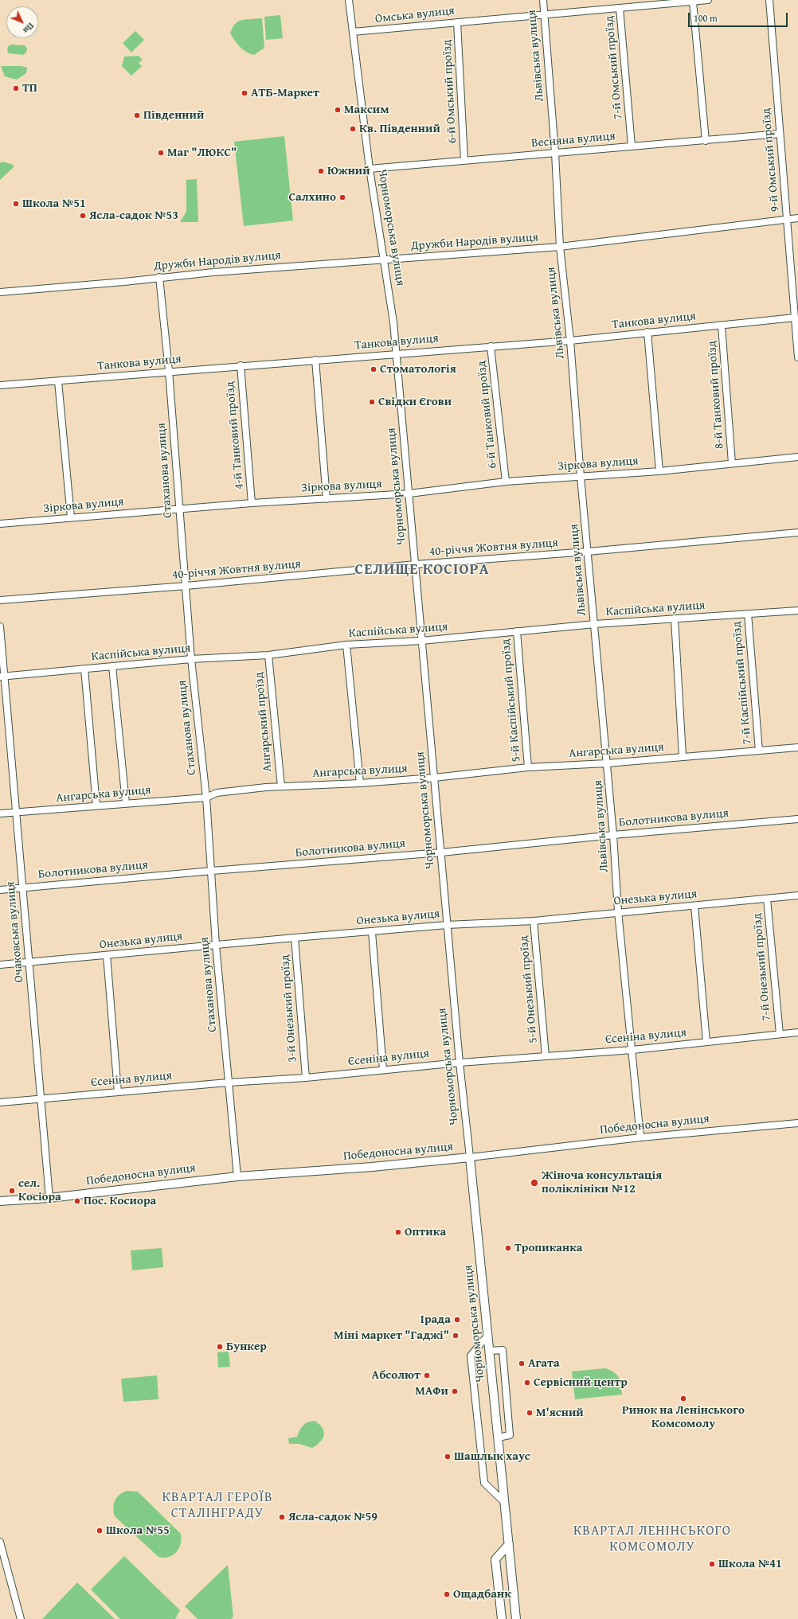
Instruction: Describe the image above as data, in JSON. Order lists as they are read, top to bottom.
{
  "streets": {
    "street": [
      "Омська вулиця",
      "Львівська вулиця",
      "7-й Омський проїзд",
      "6-й Омський проїзд",
      "Весняна вулиця",
      "9-й Омський проїзд",
      "Чорноморська вулиця",
      "Дружби Народів вулиця",
      "Танкова вулиця",
      "8-й Танковий проїзд",
      "6-й Танковий проїзд",
      "4-й Танковий проїзд",
      "Зіркова вулиця",
      "Стаханова вулиця",
      "40-річчя Жовтня вулиця",
      "Каспійська вулиця",
      "7-й Каспійський проїзд",
      "5-й Каспійський проїзд",
      "Ангарський проїзд",
      "Ангарська вулиця",
      "Болотникова вулиця",
      "Онезька вулиця",
      "Очаковська вулиця",
      "7-й Онезький проїзд",
      "5-й Онезький проїзд",
      "3-й Онезький проїзд",
      "Єсеніна вулиця",
      "Победоносна вулиця"
    ]
  },
  "crossings": [
    ["Омська вулиця", "Львівська вулиця"],
    ["Омська вулиця", "7-й Омський проїзд"],
    ["Омська вулиця", "6-й Омський проїзд"],
    ["Омська вулиця", "Чорноморська вулиця"],
    ["Львівська вулиця", "Весняна вулиця"],
    ["Львівська вулиця", "Дружби Народів вулиця"],
    ["Львівська вулиця", "Танкова вулиця"],
    ["Львівська вулиця", "Зіркова вулиця"],
    ["Львівська вулиця", "40-річчя Жовтня вулиця"],
    ["Львівська вулиця", "Каспійська вулиця"],
    ["Львівська вулиця", "Ангарська вулиця"],
    ["Львівська вулиця", "Болотникова вулиця"],
    ["Львівська вулиця", "Онезька вулиця"],
    ["Львівська вулиця", "Єсеніна вулиця"],
    ["Львівська вулиця", "Победоносна вулиця"],
    ["7-й Омський проїзд", "Весняна вулиця"],
    ["6-й Омський проїзд", "Весняна вулиця"],
    ["Весняна вулиця", "9-й Омський проїзд"],
    ["Весняна вулиця", "Чорноморська вулиця"],
    ["9-й Омський проїзд", "Дружби Народів вулиця"],
    ["9-й Омський проїзд", "Танкова вулиця"],
    ["Чорноморська вулиця", "Дружби Народів вулиця"],
    ["Чорноморська вулиця", "Танкова вулиця"],
    ["Чорноморська вулиця", "Зіркова вулиця"],
    ["Чорноморська вулиця", "40-річчя Жовтня вулиця"],
    ["Чорноморська вулиця", "Каспійська вулиця"],
    ["Чорноморська вулиця", "Ангарська вулиця"],
    ["Чорноморська вулиця", "Болотникова вулиця"],
    ["Чорноморська вулиця", "Онезька вулиця"],
    ["Чорноморська вулиця", "Єсеніна вулиця"],
    ["Чорноморська вулиця", "Победоносна вулиця"],
    ["Дружби Народів вулиця", "Стаханова вулиця"],
    ["Танкова вулиця", "8-й Танковий проїзд"],
    ["Танкова вулиця", "6-й Танковий проїзд"],
    ["Танкова вулиця", "4-й Танковий проїзд"],
    ["Танкова вулиця", "Стаханова вулиця"],
    ["8-й Танковий проїзд", "Зіркова вулиця"],
    ["6-й Танковий проїзд", "Зіркова вулиця"],
    ["4-й Танковий проїзд", "Зіркова вулиця"],
    ["Зіркова вулиця", "Стаханова вулиця"],
    ["Стаханова вулиця", "40-річчя Жовтня вулиця"],
    ["Стаханова вулиця", "Каспійська вулиця"],
    ["Стаханова вулиця", "Ангарська вулиця"],
    ["Стаханова вулиця", "Болотникова вулиця"],
    ["Стаханова вулиця", "Онезька вулиця"],
    ["Стаханова вулиця", "Єсеніна вулиця"],
    ["Стаханова вулиця", "Победоносна вулиця"],
    ["Каспійська вулиця", "7-й Каспійський проїзд"],
    ["Каспійська вулиця", "5-й Каспійський проїзд"],
    ["Каспійська вулиця", "Ангарський проїзд"],
    ["Каспійська вулиця", "Очаковська вулиця"],
    ["7-й Каспійський проїзд", "Ангарська вулиця"],
    ["5-й Каспійський проїзд", "Ангарська вулиця"],
    ["Ангарський проїзд", "Ангарська вулиця"],
    ["Ангарська вулиця", "Очаковська вулиця"],
    ["Болотникова вулиця", "Очаковська вулиця"],
    ["Онезька вулиця", "Очаковська вулиця"],
    ["Онезька вулиця", "7-й Онезький проїзд"],
    ["Онезька вулиця", "5-й Онезький проїзд"],
    ["Онезька вулиця", "3-й Онезький проїзд"],
    ["Очаковська вулиця", "Єсеніна вулиця"],
    ["Очаковська вулиця", "Победоносна вулиця"],
    ["7-й Онезький проїзд", "Єсеніна вулиця"],
    ["5-й Онезький проїзд", "Єсеніна вулиця"],
    ["3-й Онезький проїзд", "Єсеніна вулиця"]
  ],
  "districts": ["СЕЛИЩЕ КОСІОРА", "КВАРТАЛ ГЕРОЇВ СТАЛІНГРАДУ", "КВАРТАЛ ЛЕНІНСЬКОГО КОМСОМОЛУ"],
  "places": [
    "ТП",
    "АТБ-Маркет",
    "Максим",
    "Південний",
    "Кв. Південний",
    "Маг \"ЛЮКС\"",
    "Южний",
    "Салхино",
    "Школа №51",
    "Ясла-садок №53",
    "Стоматологія",
    "Свідки Єгови",
    "Жіноча консультація поліклініки №12",
    "сел. Косіора",
    "Пос. Косиора",
    "Оптика",
    "Тропиканка",
    "Ірада",
    "Міні маркет \"Гаджі\"",
    "Бункер",
    "Агата",
    "Абсолют",
    "Сервісний центр",
    "МАФи",
    "Ринок на Ленінського Комсомолу",
    "М'ясний",
    "Шашлык хаус",
    "Ясла-садок №59",
    "Школа №55",
    "Школа №41",
    "Ощадбанк"
  ],
  "scale_bar": "100 m",
  "north": "bottom right"
}
